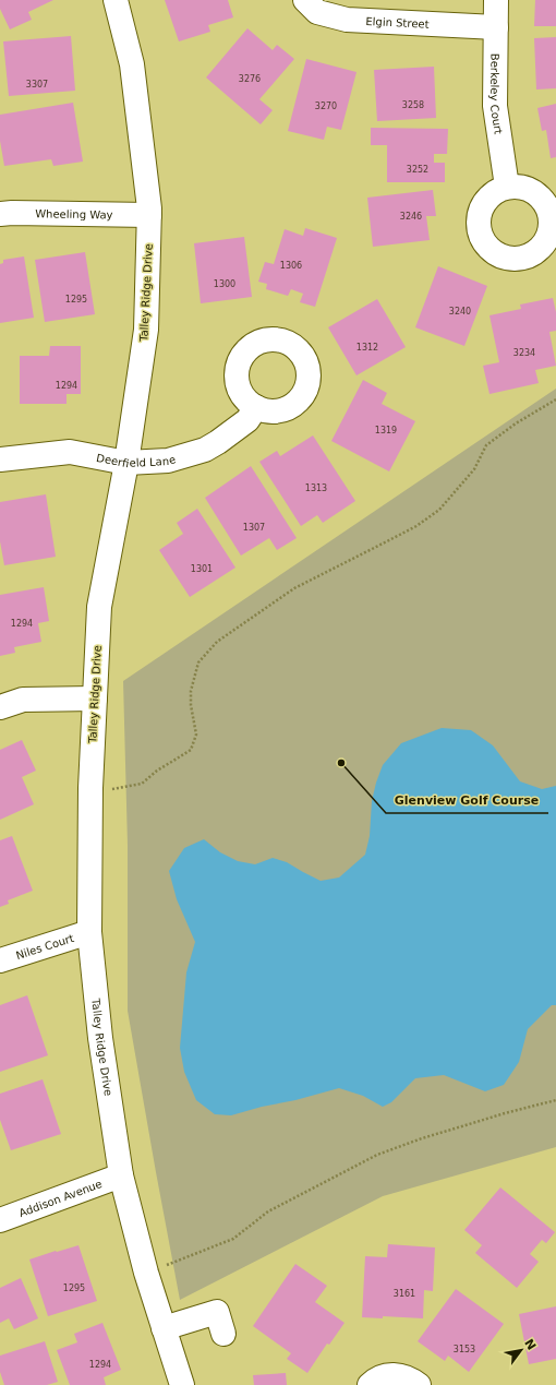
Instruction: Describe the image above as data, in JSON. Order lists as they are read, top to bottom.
{
  "streets": {
    "street": [
      "Elgin Street",
      "Berkeley Court",
      "Wheeling Way",
      "Talley Ridge Drive",
      "Deerfield Lane",
      "Niles Court",
      "Addison Avenue"
    ]
  },
  "crossings": [
    ["Elgin Street", "Berkeley Court"],
    ["Wheeling Way", "Talley Ridge Drive"],
    ["Talley Ridge Drive", "Deerfield Lane"],
    ["Talley Ridge Drive", "Niles Court"],
    ["Talley Ridge Drive", "Addison Avenue"]
  ],
  "places": ["Glenview Golf Course"],
  "house_numbers": [
    "3276",
    "3307",
    "3258",
    "3270",
    "3252",
    "3246",
    "1306",
    "1300",
    "1295",
    "3240",
    "1312",
    "3234",
    "1294",
    "1319",
    "1313",
    "1307",
    "1301",
    "1294",
    "1295",
    "3161",
    "3153",
    "1294"
  ],
  "north": "top right"
}
